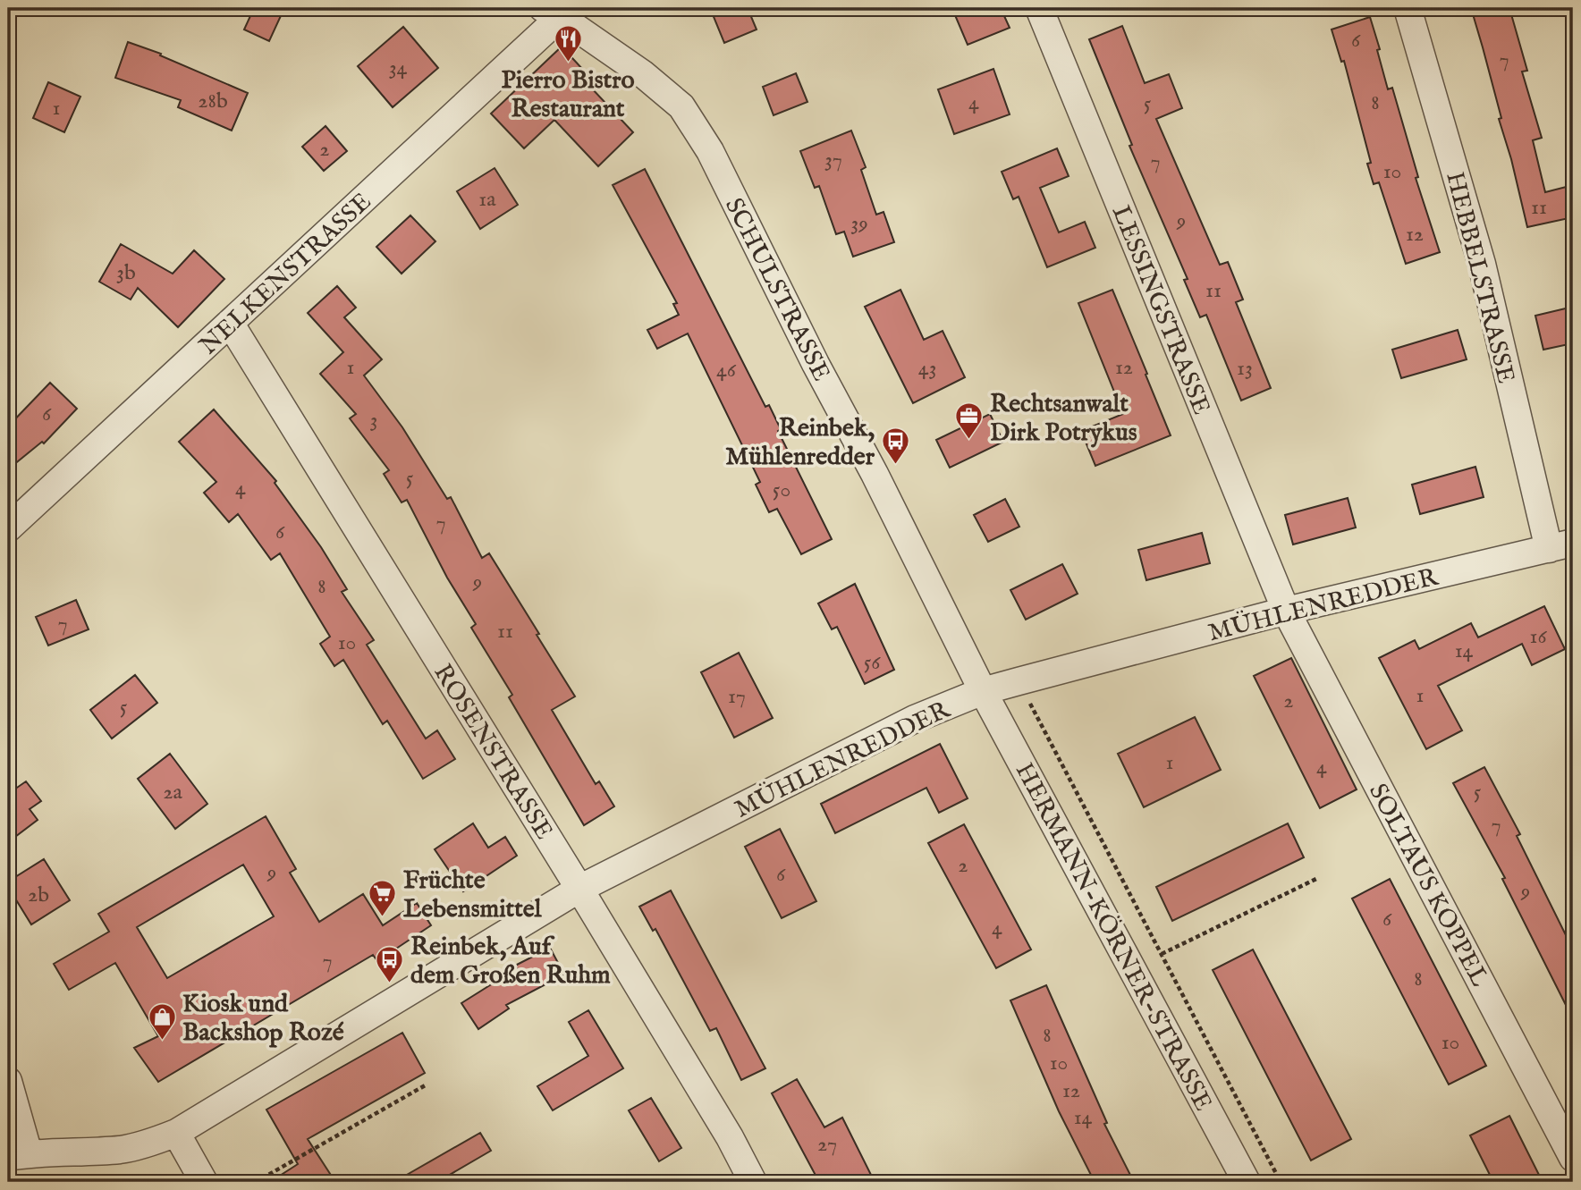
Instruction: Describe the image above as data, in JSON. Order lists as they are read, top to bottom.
{
  "streets": {
    "street": [
      "NELKENSTRASSE",
      "HEBBELSTRASSE",
      "SCHULSTRASSE",
      "LESSINGSTRASSE",
      "MÜHLENREDDER",
      "ROSENSTRASSE",
      "SOLTAUS KOPPEL",
      "HERMANN-KÖRNER-STRASSE"
    ]
  },
  "crossings": [
    ["NELKENSTRASSE", "SCHULSTRASSE"],
    ["NELKENSTRASSE", "ROSENSTRASSE"],
    ["HEBBELSTRASSE", "MÜHLENREDDER"],
    ["SCHULSTRASSE", "MÜHLENREDDER"],
    ["SCHULSTRASSE", "HERMANN-KÖRNER-STRASSE"],
    ["LESSINGSTRASSE", "MÜHLENREDDER"],
    ["LESSINGSTRASSE", "SOLTAUS KOPPEL"],
    ["MÜHLENREDDER", "ROSENSTRASSE"],
    ["MÜHLENREDDER", "SOLTAUS KOPPEL"],
    ["MÜHLENREDDER", "HERMANN-KÖRNER-STRASSE"]
  ],
  "places": {
    "restaurant": ["Pierro Bistro Restaurant"],
    "office": ["Rechtsanwalt Dirk Potrykus"],
    "bus stop": ["Reinbek, Mühlenredder", "Reinbek, Auf dem Großen Ruhm"],
    "supermarket": ["Früchte Lebensmittel"],
    "shop": ["Kiosk und Backshop Rozé"]
  },
  "house_numbers": [
    "6",
    "7",
    "34",
    "28b",
    "4",
    "8",
    "5",
    "1",
    "2",
    "37",
    "7",
    "10",
    "1a",
    "11",
    "9",
    "39",
    "12",
    "3b",
    "11",
    "1",
    "12",
    "43",
    "13",
    "46",
    "6",
    "3",
    "5",
    "4",
    "50",
    "7",
    "6",
    "9",
    "8",
    "7",
    "11",
    "16",
    "10",
    "14",
    "56",
    "1",
    "17",
    "2",
    "5",
    "1",
    "4",
    "2a",
    "5",
    "7",
    "2",
    "9",
    "6",
    "9",
    "2b",
    "6",
    "4",
    "7",
    "8",
    "8",
    "10",
    "10",
    "12",
    "14",
    "27"
  ]
}
